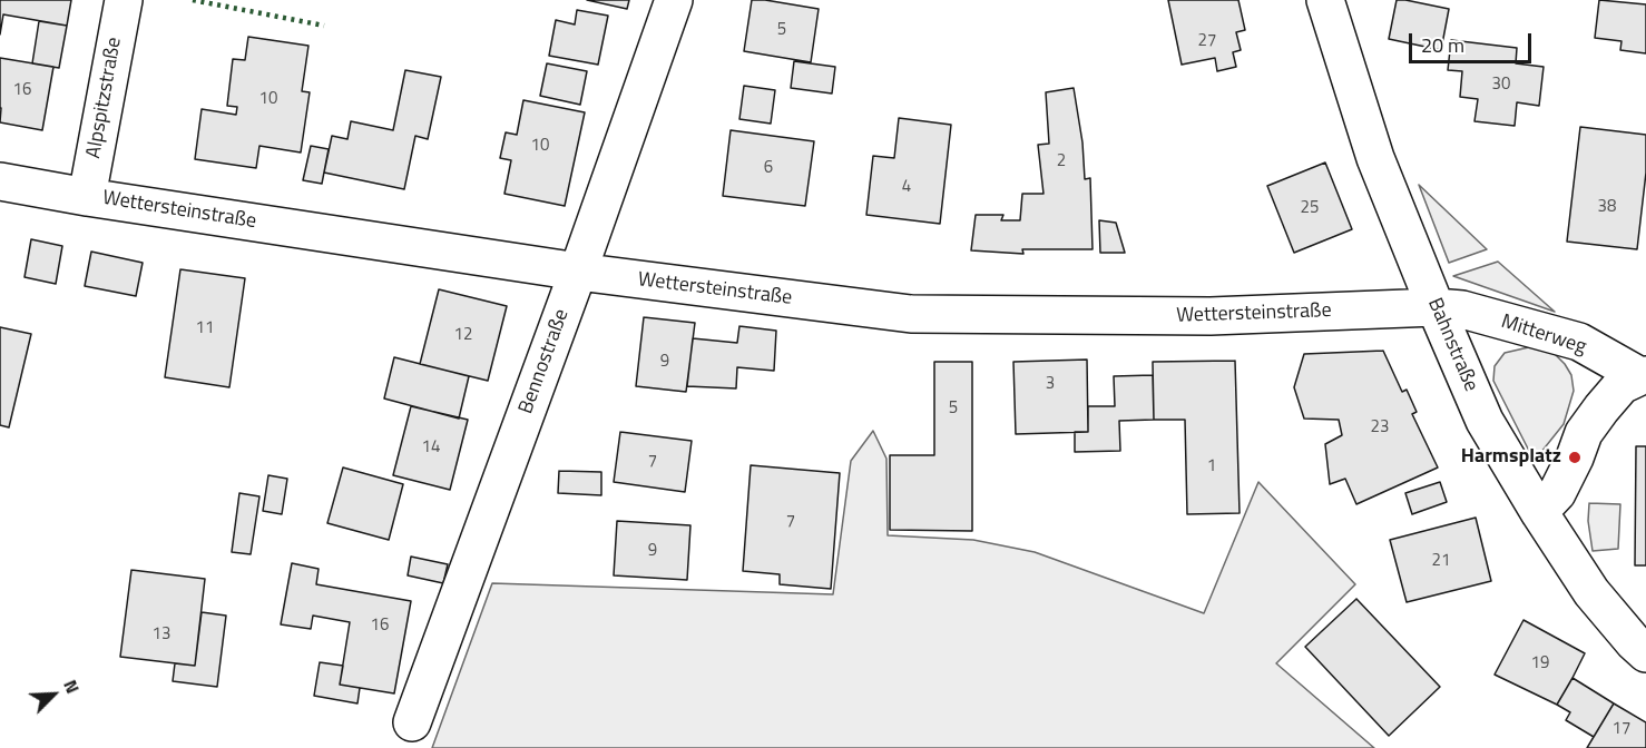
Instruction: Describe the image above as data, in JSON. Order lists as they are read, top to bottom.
{
  "streets": {
    "street": [
      "Alpspitzstraße",
      "Wettersteinstraße",
      "Mitterweg",
      "Bahnstraße",
      "Bennostraße"
    ]
  },
  "crossings": [
    ["Alpspitzstraße", "Wettersteinstraße"],
    ["Wettersteinstraße", "Mitterweg"],
    ["Wettersteinstraße", "Bahnstraße"],
    ["Wettersteinstraße", "Bennostraße"],
    ["Mitterweg", "Bahnstraße"]
  ],
  "places": ["Harmsplatz"],
  "house_numbers": [
    "5",
    "27",
    "30",
    "16",
    "10",
    "10",
    "2",
    "6",
    "4",
    "38",
    "25",
    "11",
    "12",
    "9",
    "3",
    "5",
    "23",
    "14",
    "7",
    "1",
    "7",
    "9",
    "21",
    "16",
    "13",
    "19",
    "17"
  ],
  "scale_bar": "20 m",
  "north": "top right"
}
